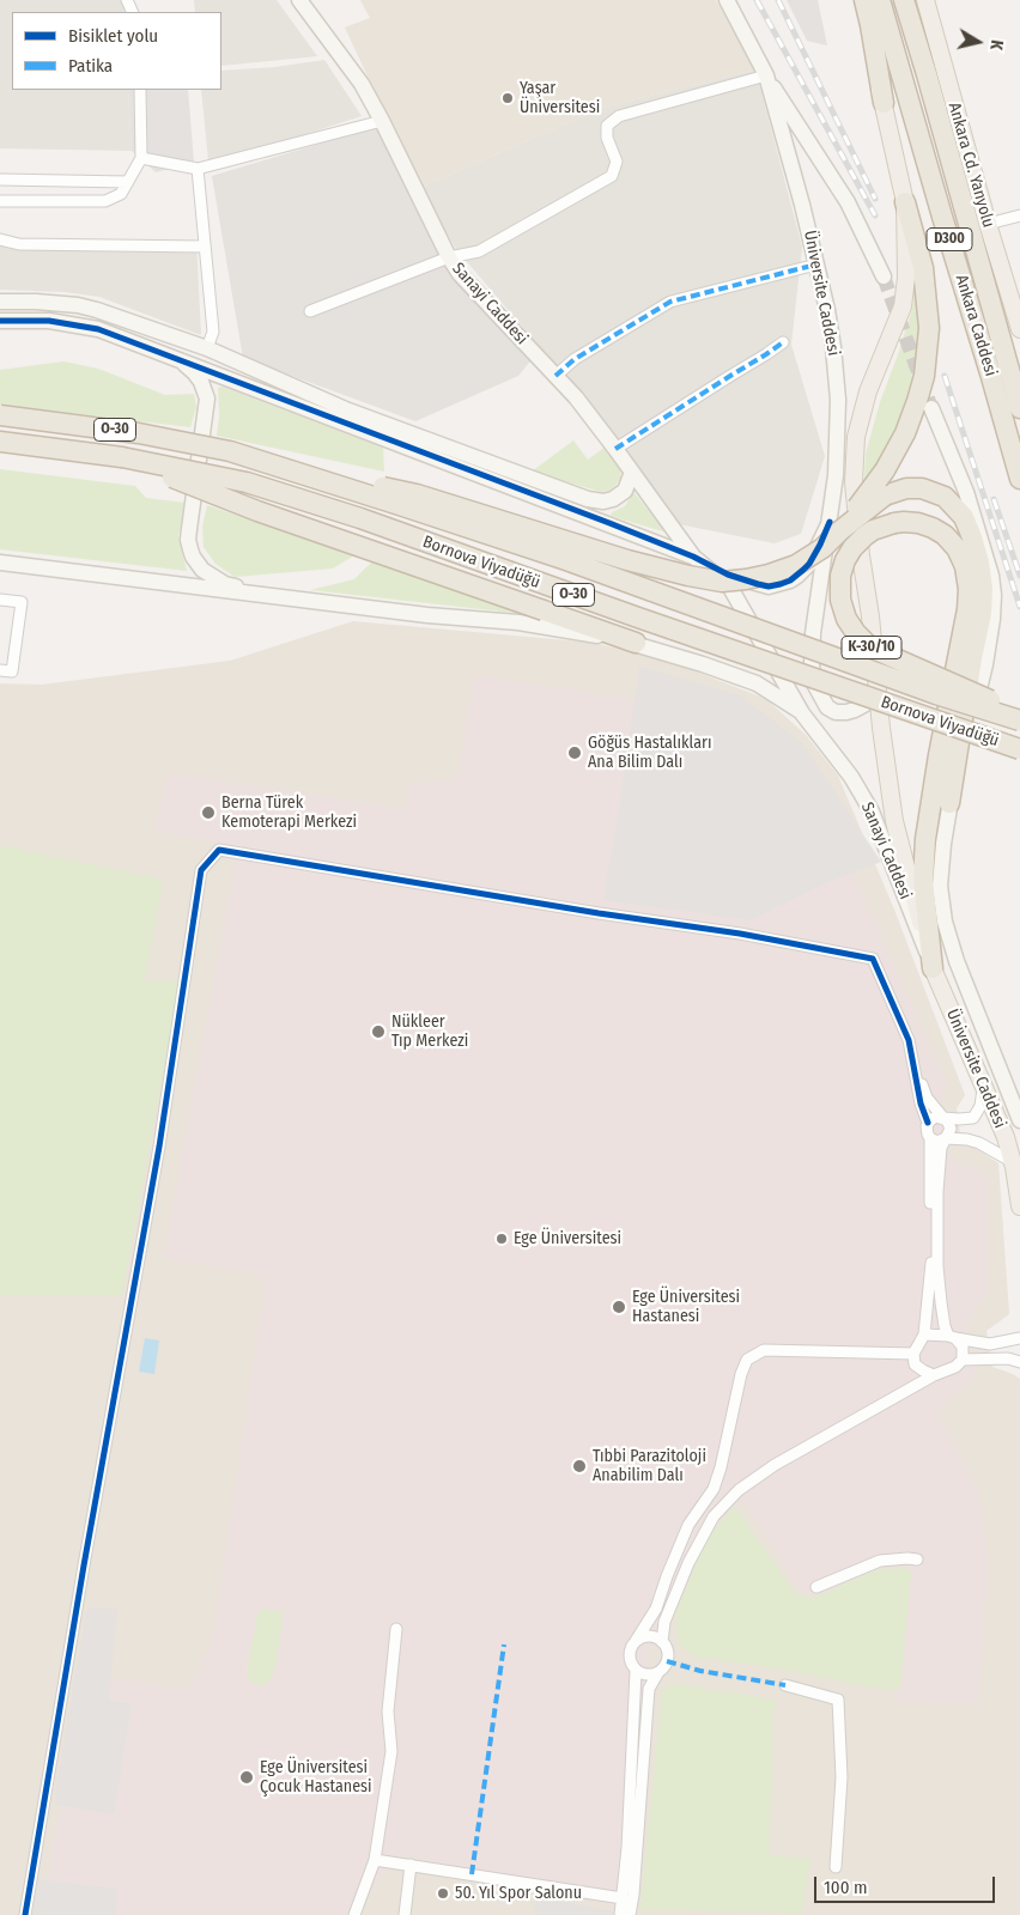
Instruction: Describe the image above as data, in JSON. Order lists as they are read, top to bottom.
{
  "streets": {
    "highway": [
      "D300",
      "Ankara Caddesi",
      "O-30",
      "Bornova Viyadüğü",
      "K-30/10"
    ],
    "main road": ["Ankara Cd. Yanyolu", "Üniversite Caddesi", "Sanayi Caddesi"]
  },
  "crossings": [
    ["Üniversite Caddesi", "Sanayi Caddesi"],
    ["Üniversite Caddesi", "O-30"],
    ["Üniversite Caddesi", "K-30/10"],
    ["Sanayi Caddesi", "K-30/10"],
    ["O-30", "Bornova Viyadüğü"]
  ],
  "places": [
    "Yaşar Üniversitesi",
    "Göğüs Hastalıkları Ana Bilim Dalı",
    "Berna Türek Kemoterapi Merkezi",
    "Nükleer Tıp Merkezi",
    "Ege Üniversitesi",
    "Ege Üniversitesi Hastanesi",
    "Tıbbi Parazitoloji Anabilim Dalı",
    "Ege Üniversitesi Çocuk Hastanesi",
    "50. Yıl Spor Salonu"
  ],
  "legend": ["Bisiklet yolu", "Patika"],
  "scale_bar": "100 m",
  "north": "right"
}
